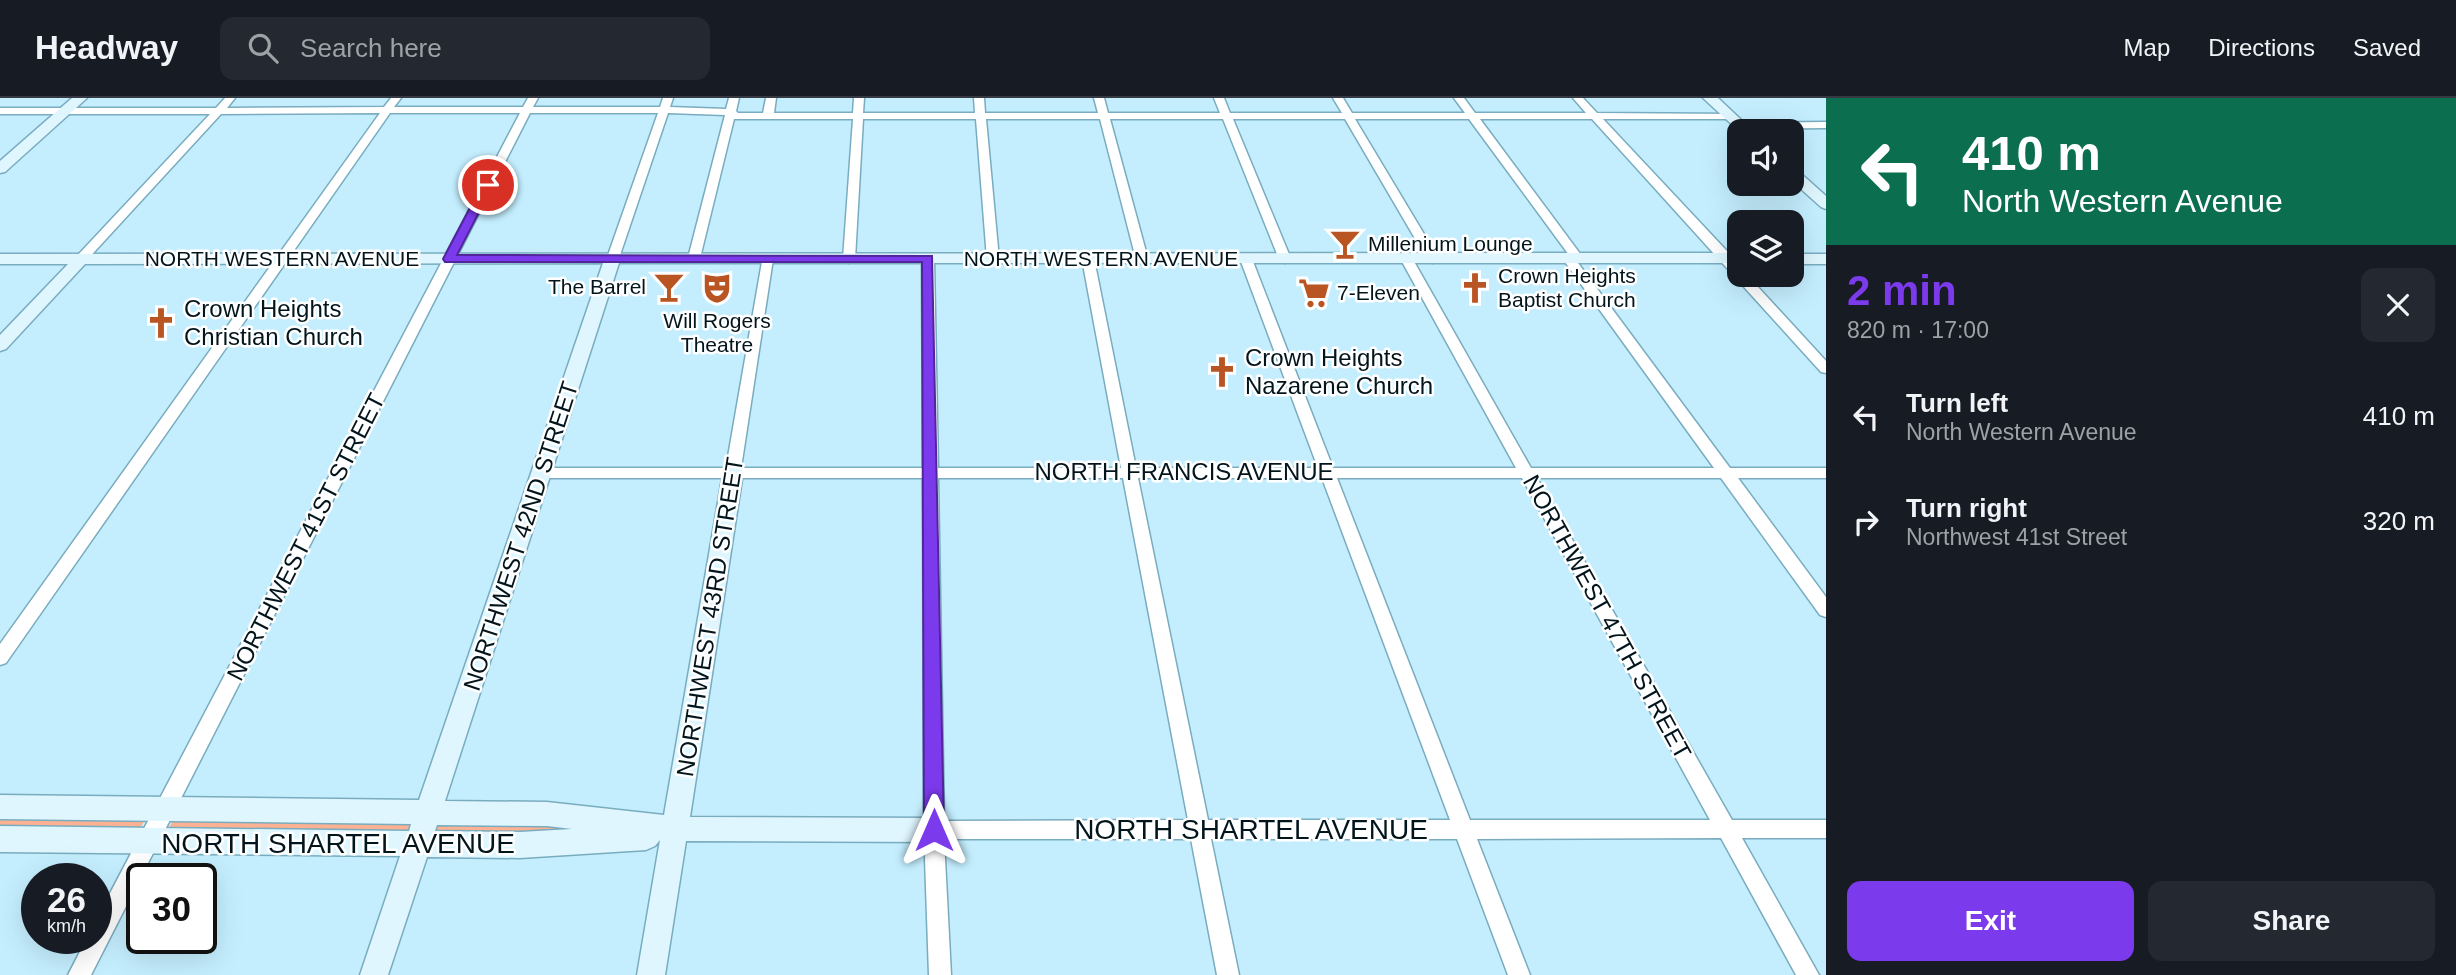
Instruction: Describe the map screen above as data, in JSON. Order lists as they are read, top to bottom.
{
  "streets": {
    "street": [
      "NORTH WESTERN AVENUE",
      "NORTH FRANCIS AVENUE",
      "NORTHWEST 42ND STREET",
      "NORTHWEST 41ST STREET",
      "NORTHWEST 43RD STREET",
      "NORTHWEST 47TH STREET",
      "NORTH SHARTEL AVENUE"
    ]
  },
  "crossings": [
    ["NORTH WESTERN AVENUE", "NORTHWEST 42ND STREET"],
    ["NORTH WESTERN AVENUE", "NORTHWEST 41ST STREET"],
    ["NORTH WESTERN AVENUE", "NORTHWEST 43RD STREET"],
    ["NORTH WESTERN AVENUE", "NORTHWEST 47TH STREET"],
    ["NORTH FRANCIS AVENUE", "NORTHWEST 42ND STREET"],
    ["NORTH FRANCIS AVENUE", "NORTHWEST 43RD STREET"],
    ["NORTH FRANCIS AVENUE", "NORTHWEST 47TH STREET"],
    ["NORTHWEST 42ND STREET", "NORTH SHARTEL AVENUE"],
    ["NORTHWEST 41ST STREET", "NORTH SHARTEL AVENUE"],
    ["NORTHWEST 43RD STREET", "NORTH SHARTEL AVENUE"],
    ["NORTHWEST 47TH STREET", "NORTH SHARTEL AVENUE"]
  ],
  "places": {
    "bar": ["Millenium Lounge", "The Barrel"],
    "theatre": ["Will Rogers Theatre"],
    "church": ["Crown Heights Baptist Church", "Crown Heights Christian Church", "Crown Heights Nazarene Church"],
    "supermarket": ["7-Eleven"]
  },
  "page": {
    "header": "Headway",
    "search": "Search here",
    "nav": ["Map", "Directions", "Saved"],
    "turn": ["410 m", "North Western Avenue"],
    "heading": ["2 min", "820 m · 17:00"],
    "list": [
      {
        "name": "Turn left",
        "note": "North Western Avenue",
        "value": "410 m"
      },
      {
        "name": "Turn right",
        "note": "Northwest 41st Street",
        "value": "320 m"
      }
    ],
    "speed": "26 km/h",
    "limit": "30",
    "buttons": ["Exit", "Share"]
  }
}
